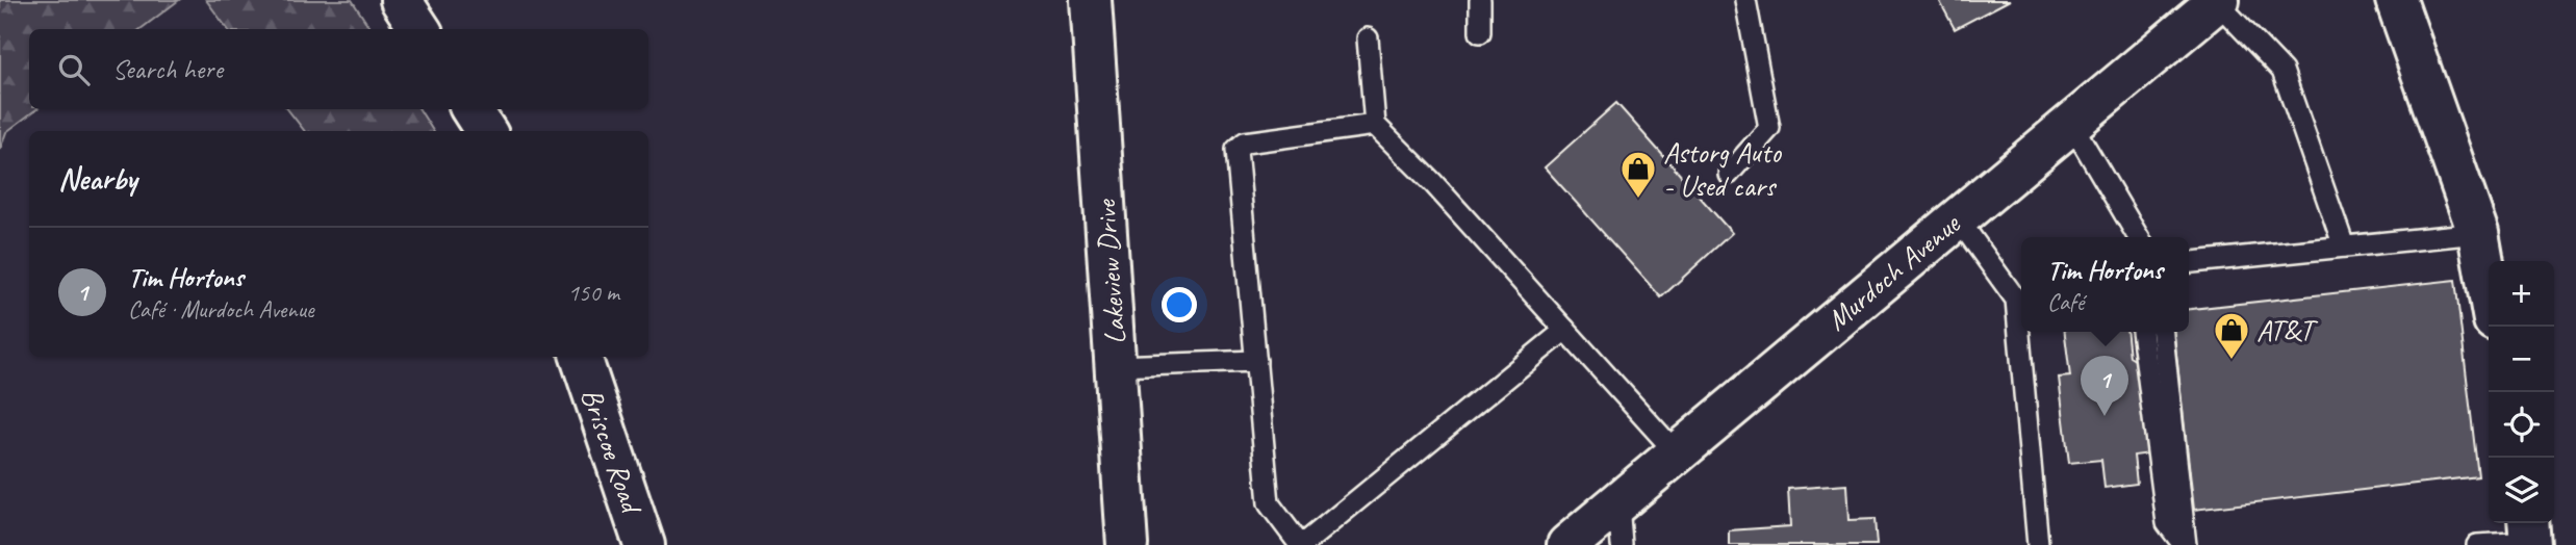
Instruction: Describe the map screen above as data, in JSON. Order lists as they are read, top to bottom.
{
  "streets": {
    "street": ["Murdoch Avenue", "Lakeview Drive", "Briscoe Road"]
  },
  "places": {
    "shop": ["Astorg Auto - Used cars", "AT&T"]
  },
  "page": {
    "search": "Search here",
    "heading": "Nearby",
    "list": [
      {
        "mark": "1",
        "name": "Tim Hortons",
        "note": "Café · Murdoch Avenue",
        "value": "150 m"
      }
    ],
    "popup": ["Tim Hortons", "Café"],
    "map_buttons": ["+", "−"],
    "pins": "1"
  }
}
